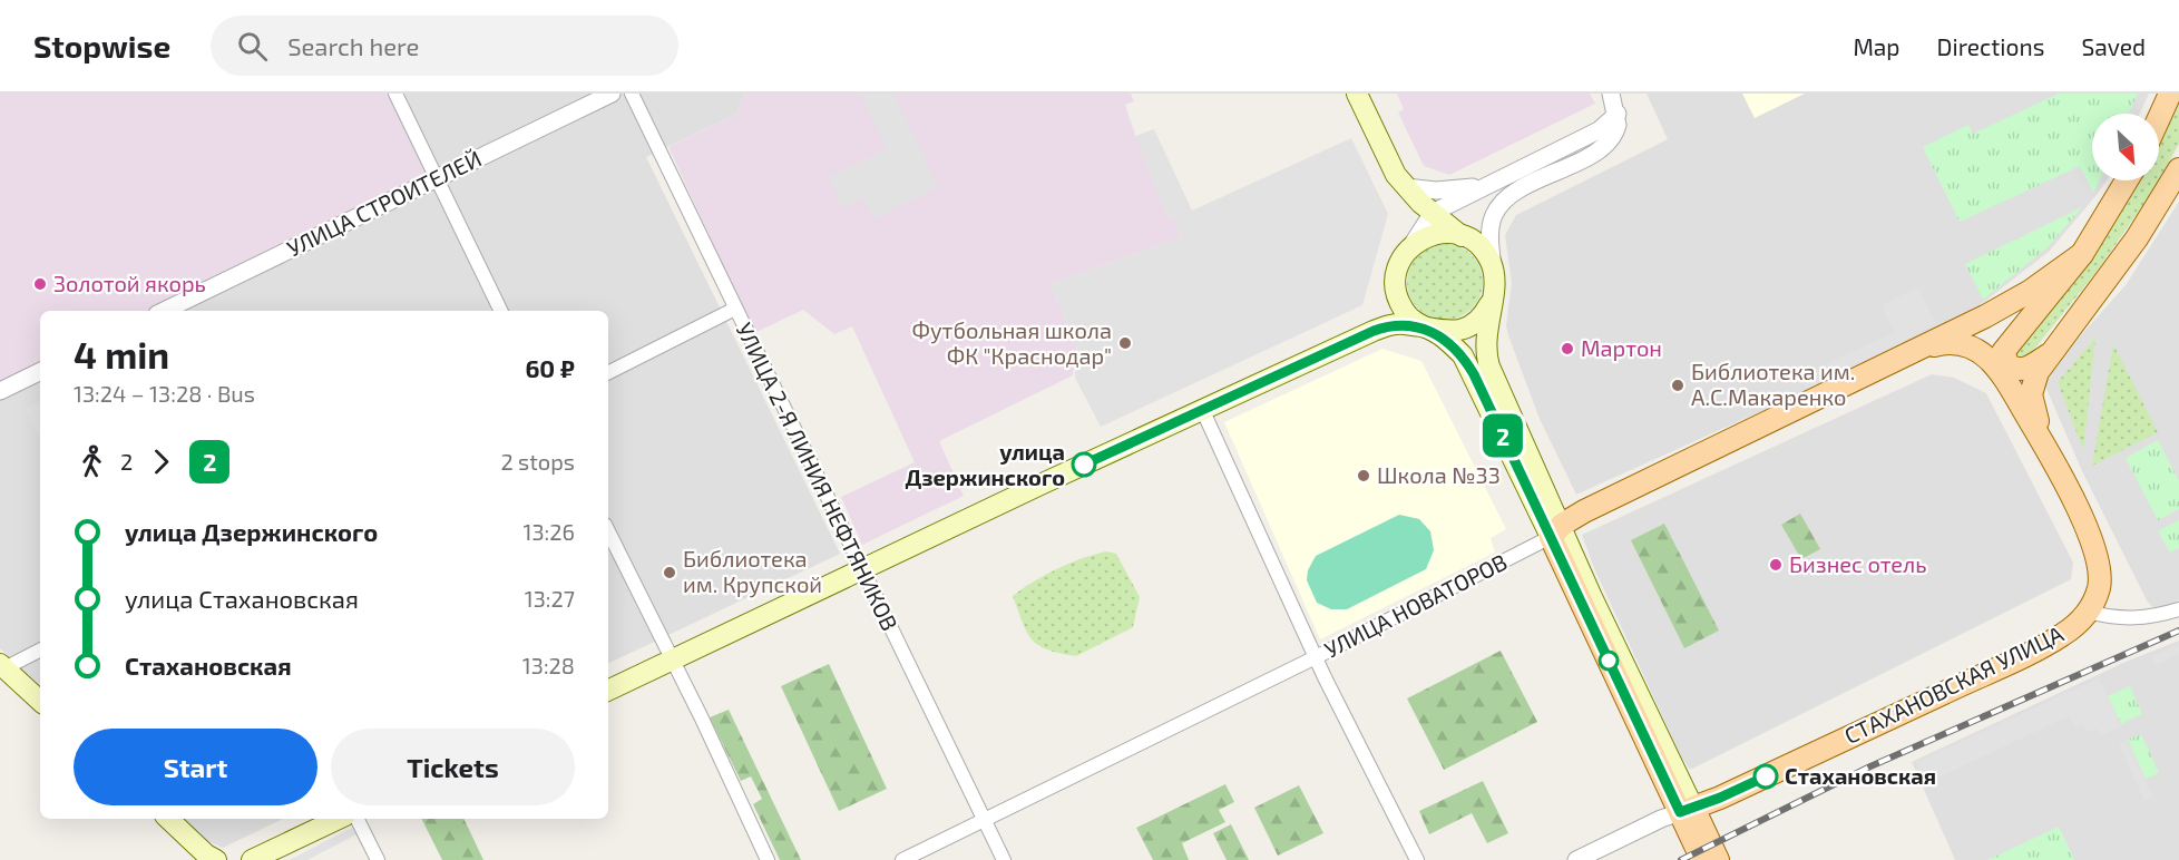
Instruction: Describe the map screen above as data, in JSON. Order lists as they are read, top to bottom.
{
  "streets": {
    "main road": ["УЛИЦА НОВАТОРОВ", "СТАХАНОВСКАЯ УЛИЦА"],
    "street": ["УЛИЦА СТРОИТЕЛЕЙ", "УЛИЦА 2-Я ЛИНИЯ НЕФТЯНИКОВ"]
  },
  "crossings": [
    ["УЛИЦА 2-Я ЛИНИЯ НЕФТЯНИКОВ", "УЛИЦА НОВАТОРОВ"],
    ["УЛИЦА НОВАТОРОВ", "СТАХАНОВСКАЯ УЛИЦА"]
  ],
  "places": [
    "Золотой якорь",
    "Футбольная школа ФК \"Краснодар\"",
    "Мартон",
    "Библиотека им. А.С.Макаренко",
    "улица Дзержинского",
    "Школа №33",
    "Бизнес отель",
    "Библиотека им. Крупской",
    "Стахановская"
  ],
  "lines": ["bus line 2"],
  "north": "bottom right",
  "page": {
    "header": "Stopwise",
    "search": "Search here",
    "nav": ["Map", "Directions", "Saved"],
    "on_map": "2",
    "heading": ["4 min", "13:24 – 13:28 · Bus", "60 ₽"],
    "legs": ["2", "2", "2 stops"],
    "list": [
      {
        "name": "улица Дзержинского",
        "value": "13:26"
      },
      {
        "name": "улица Стахановская",
        "value": "13:27"
      },
      {
        "name": "Стахановская",
        "value": "13:28"
      }
    ],
    "buttons": ["Start", "Tickets"]
  }
}
